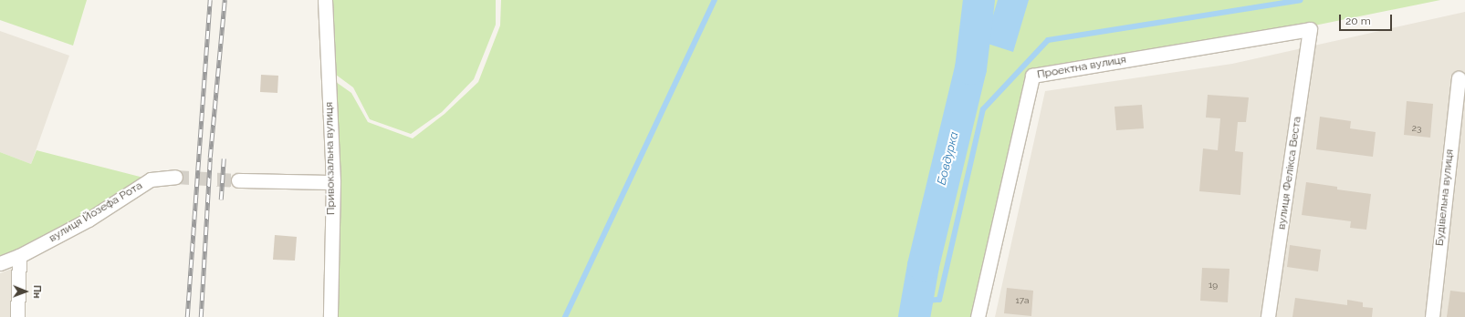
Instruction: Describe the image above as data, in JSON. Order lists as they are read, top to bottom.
{
  "streets": {
    "street": [
      "Проектна вулиця",
      "Привокзальна вулиця",
      "вулиця Фелікса Веста",
      "Будівельна вулиця",
      "вулиця Йозефа Рота"
    ]
  },
  "crossings": [
    ["Проектна вулиця", "вулиця Фелікса Веста"]
  ],
  "water": ["Бовдурка"],
  "house_numbers": ["23", "19", "17а"],
  "scale_bar": "20 m",
  "north": "right"
}
